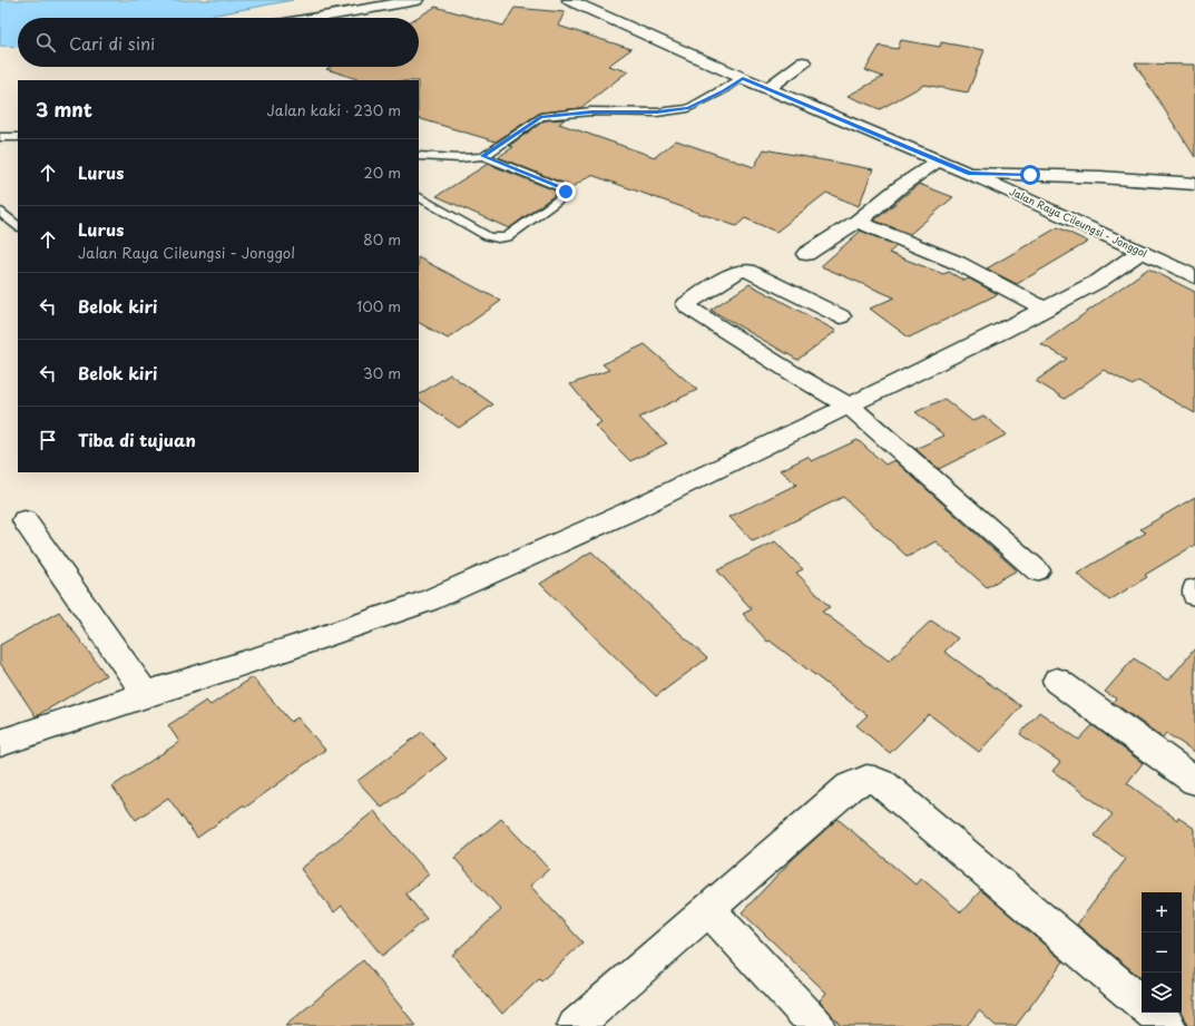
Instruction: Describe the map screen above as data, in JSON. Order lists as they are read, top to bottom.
{
  "streets": {
    "street": ["Jalan Raya Cileungsi - Jonggol"]
  },
  "page": {
    "search": "Cari di sini",
    "heading": ["3 mnt", "Jalan kaki · 230 m"],
    "list": [
      ["Lurus", "20 m"],
      ["Lurus", "Jalan Raya Cileungsi - Jonggol", "80 m"],
      ["Belok kiri", "100 m"],
      ["Belok kiri", "30 m"],
      "Tiba di tujuan"
    ],
    "map_buttons": ["+", "−"]
  }
}
